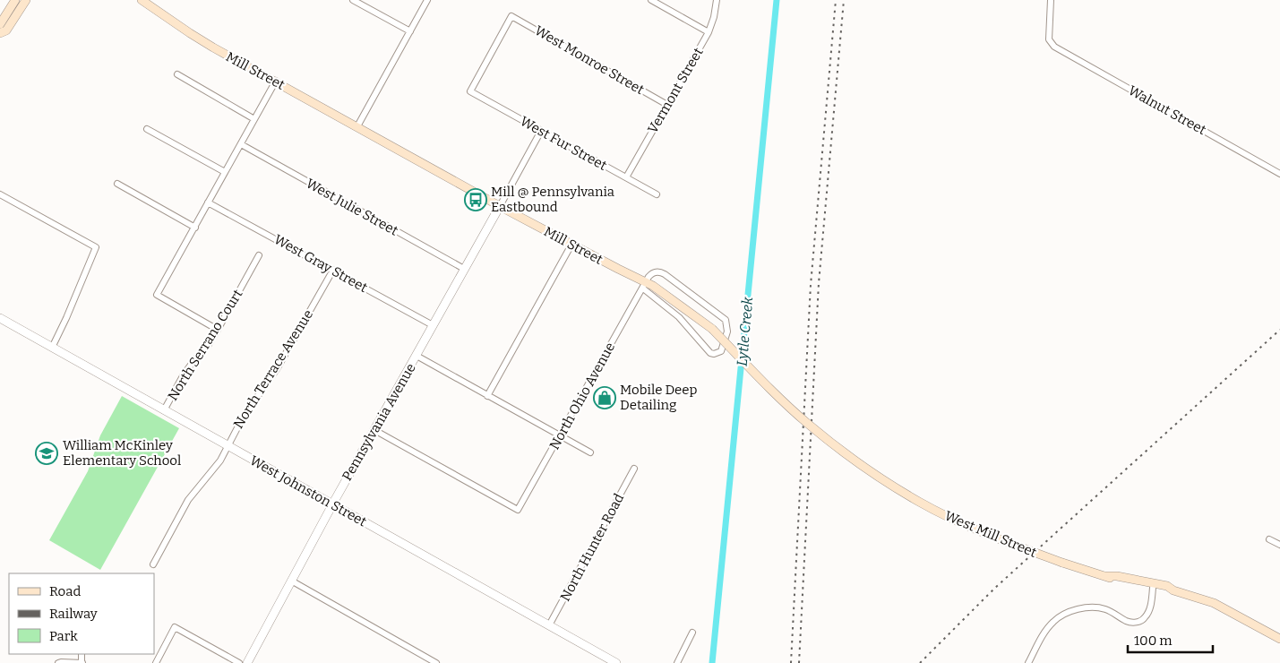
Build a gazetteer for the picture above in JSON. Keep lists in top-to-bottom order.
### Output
{
  "streets": {
    "main road": ["Mill Street", "West Mill Street"],
    "street": [
      "West Monroe Street",
      "Vermont Street",
      "Walnut Street",
      "West Fur Street",
      "West Julie Street",
      "West Gray Street",
      "North Serrano Court",
      "North Terrace Avenue",
      "North Ohio Avenue",
      "Pennsylvania Avenue",
      "West Johnston Street",
      "North Hunter Road"
    ]
  },
  "crossings": [
    ["West Monroe Street", "Vermont Street"],
    ["West Monroe Street", "West Fur Street"],
    ["Mill Street", "North Ohio Avenue"],
    ["Mill Street", "Pennsylvania Avenue"],
    ["Mill Street", "West Mill Street"],
    ["Vermont Street", "West Fur Street"],
    ["West Julie Street", "Pennsylvania Avenue"],
    ["West Gray Street", "North Terrace Avenue"],
    ["West Gray Street", "Pennsylvania Avenue"],
    ["North Serrano Court", "West Johnston Street"],
    ["North Terrace Avenue", "West Johnston Street"],
    ["North Ohio Avenue", "Pennsylvania Avenue"],
    ["Pennsylvania Avenue", "West Johnston Street"],
    ["West Johnston Street", "North Hunter Road"]
  ],
  "water": ["Lytle Creek"],
  "places": {
    "bus stop": ["Mill @ Pennsylvania Eastbound"],
    "shop": ["Mobile Deep Detailing"],
    "school or university": ["William McKinley Elementary School"]
  },
  "legend": ["Road", "Railway", "Park"],
  "scale_bar": "100 m"
}
